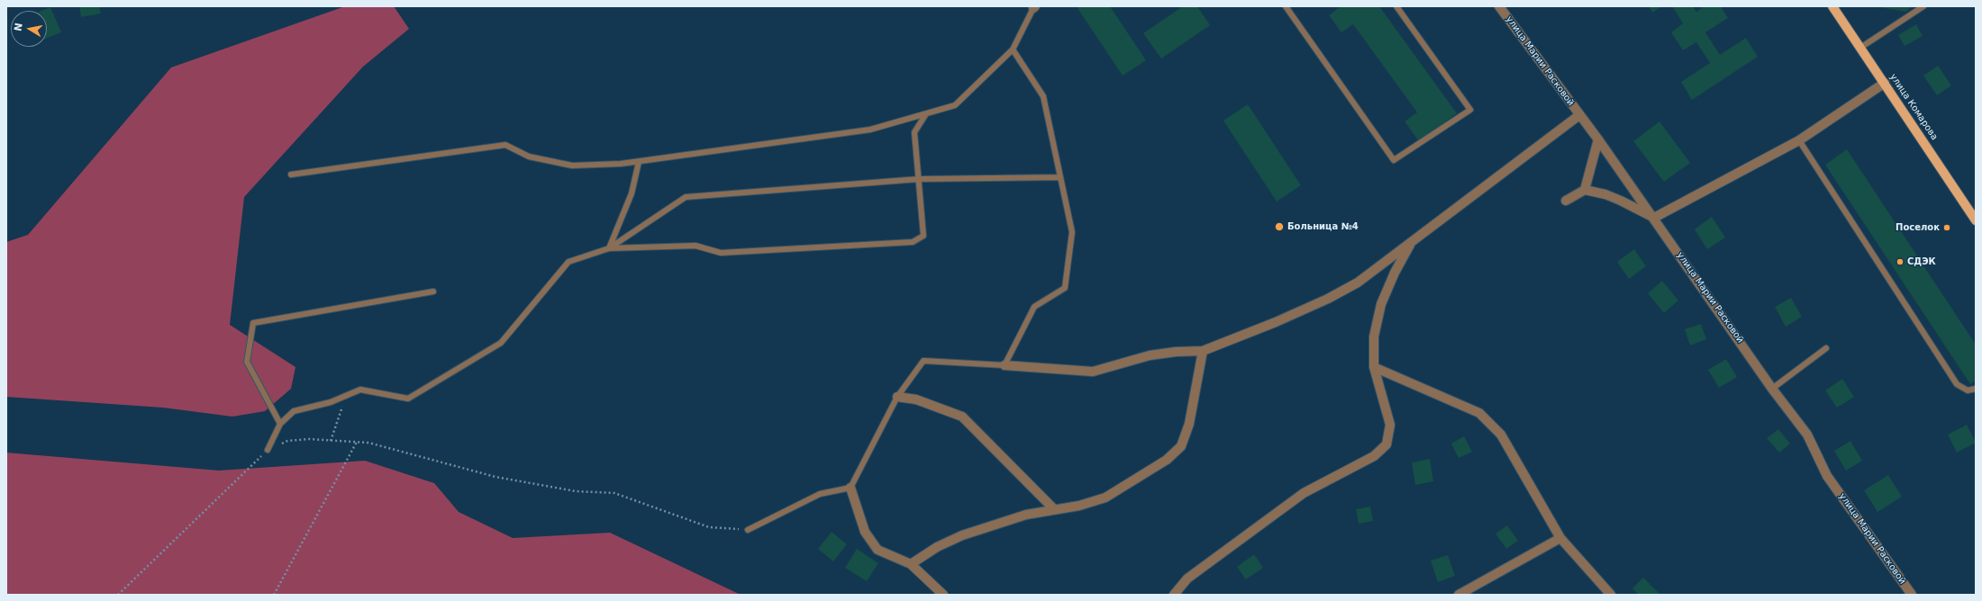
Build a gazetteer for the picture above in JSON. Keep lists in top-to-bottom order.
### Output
{
  "streets": {
    "main road": ["улица Комарова"],
    "street": ["улица Марии Расковой"]
  },
  "places": ["Больница №4", "Поселок", "СДЭК"],
  "north": "left"
}
